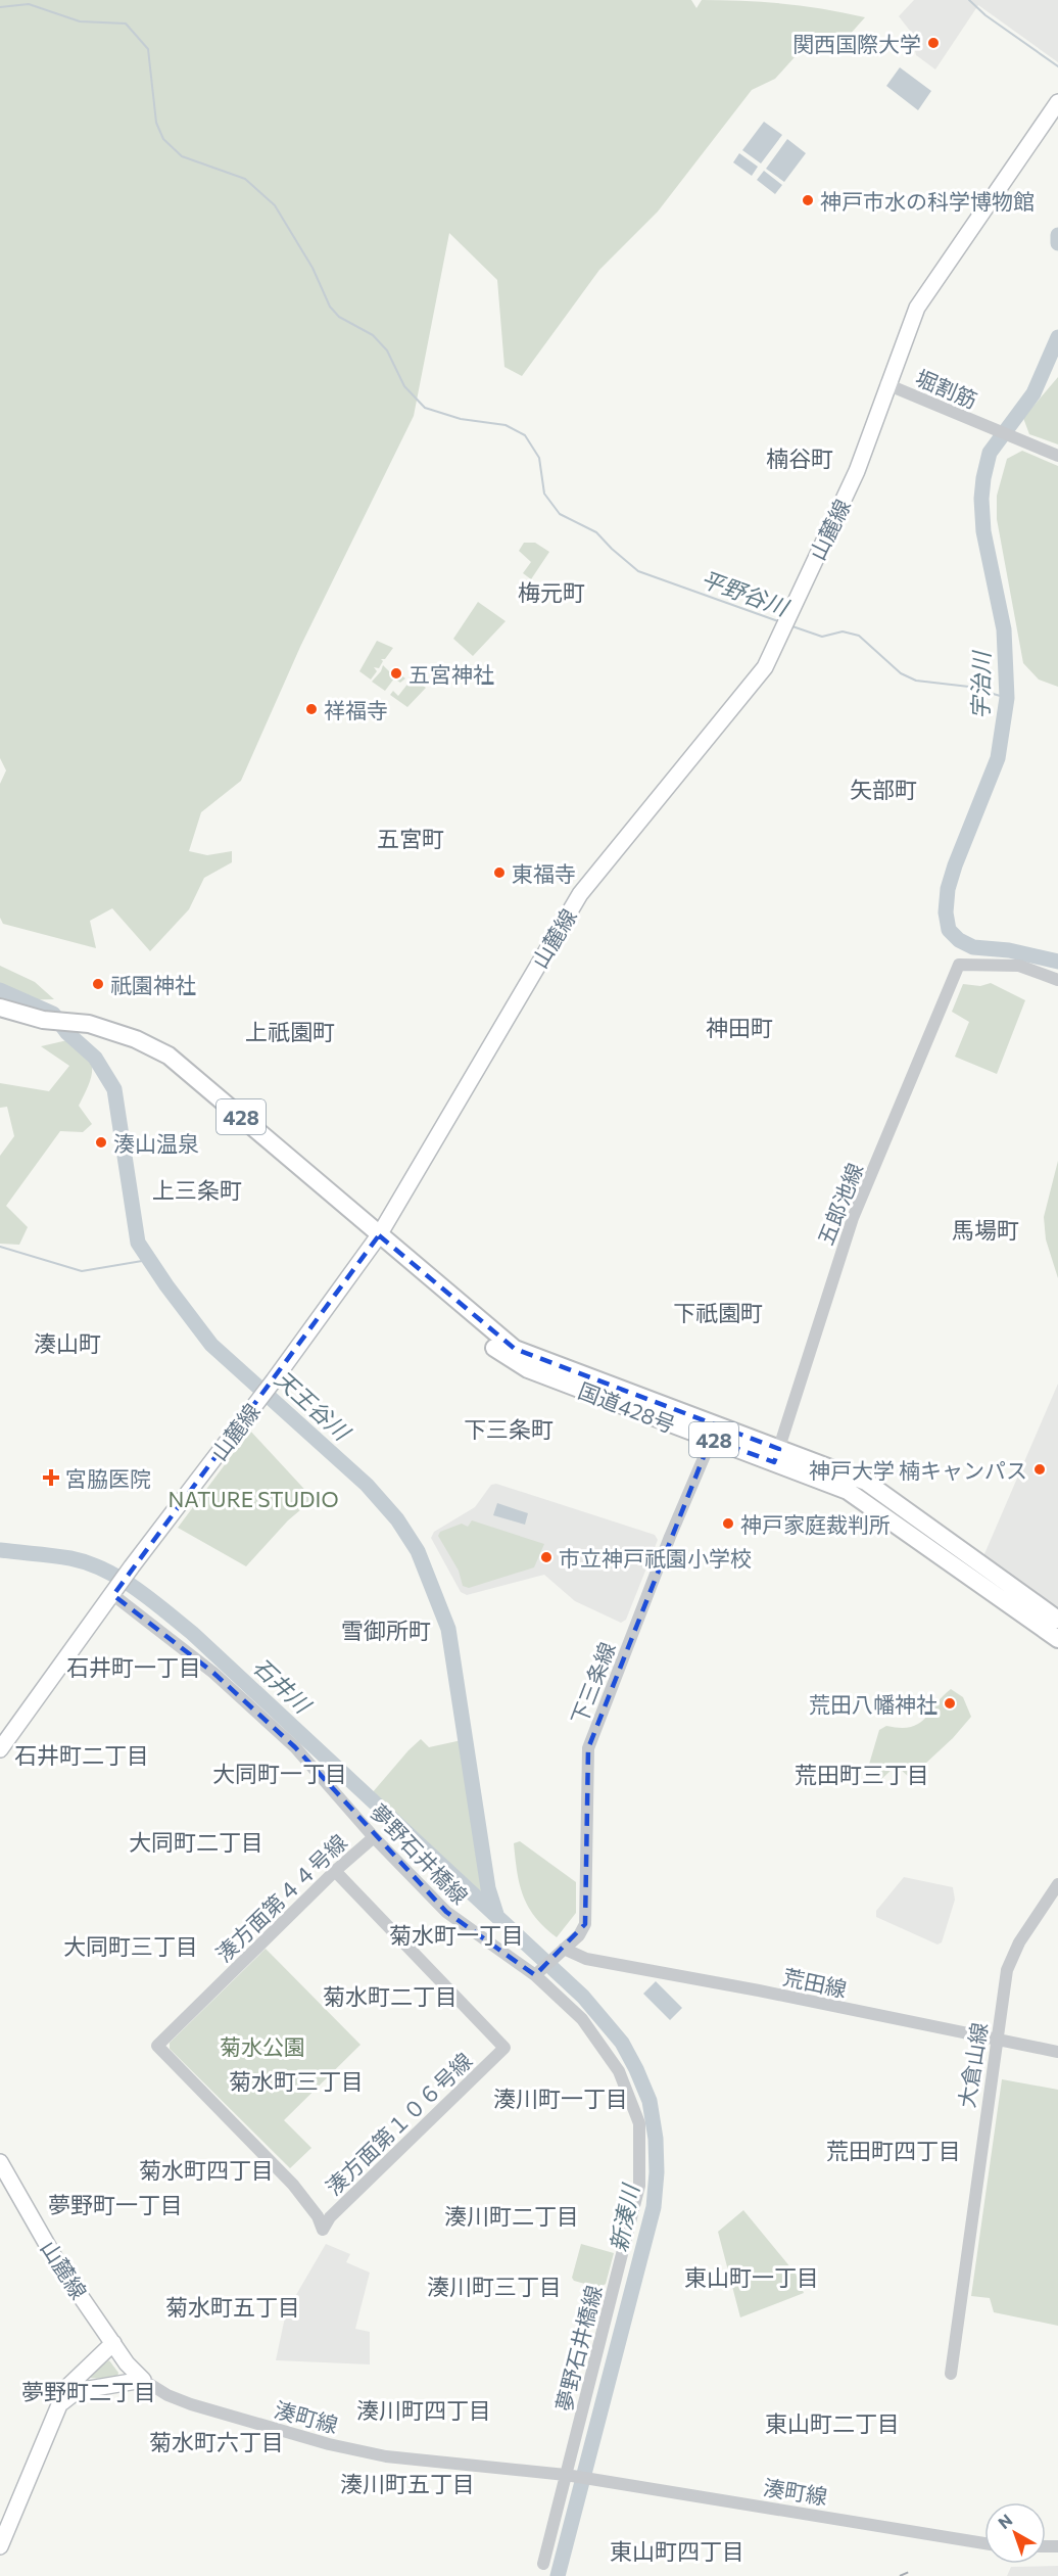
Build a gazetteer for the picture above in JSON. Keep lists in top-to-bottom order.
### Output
{
  "streets": {
    "highway": ["428", "国道428号"],
    "main road": ["山麓線"],
    "street": [
      "堀割筋",
      "五郎池線",
      "下三条線",
      "夢野石井橋線",
      "湊方面第４４号線",
      "荒田線",
      "大倉山線",
      "湊方面第１０６号線",
      "湊町線"
    ]
  },
  "crossings": [
    ["堀割筋", "山麓線"],
    ["山麓線", "国道428号"],
    ["山麓線", "夢野石井橋線"],
    ["山麓線", "湊町線"],
    ["五郎池線", "国道428号"],
    ["国道428号", "下三条線"],
    ["下三条線", "夢野石井橋線"],
    ["下三条線", "荒田線"],
    ["夢野石井橋線", "湊方面第４４号線"],
    ["夢野石井橋線", "湊町線"],
    ["湊方面第４４号線", "湊方面第１０６号線"],
    ["荒田線", "大倉山線"]
  ],
  "districts": [
    "楠谷町",
    "梅元町",
    "矢部町",
    "五宮町",
    "神田町",
    "上祇園町",
    "上三条町",
    "馬場町",
    "下祇園町",
    "湊山町",
    "下三条町",
    "雪御所町",
    "石井町一丁目",
    "石井町二丁目",
    "大同町一丁目",
    "荒田町三丁目",
    "大同町二丁目",
    "菊水町一丁目",
    "大同町三丁目",
    "菊水町二丁目",
    "菊水町三丁目",
    "湊川町一丁目",
    "荒田町四丁目",
    "菊水町四丁目",
    "夢野町一丁目",
    "湊川町二丁目",
    "東山町一丁目",
    "湊川町三丁目",
    "菊水町五丁目",
    "夢野町二丁目",
    "湊川町四丁目",
    "東山町二丁目",
    "菊水町六丁目",
    "湊川町五丁目",
    "東山町四丁目"
  ],
  "water": [
    "平野谷川",
    "宇治川",
    "天王谷川",
    "石井川",
    "新湊川"
  ],
  "parks": ["NATURE STUDIO", "菊水公園"],
  "places": {
    "other": [
      "関西国際大学",
      "神戸市水の科学博物館",
      "五宮神社",
      "祥福寺",
      "東福寺",
      "祇園神社",
      "湊山温泉",
      "神戸大学 楠キャンパス",
      "神戸家庭裁判所",
      "市立神戸祇園小学校",
      "荒田八幡神社"
    ],
    "health": ["宮脇医院"]
  },
  "north": "top left"
}
